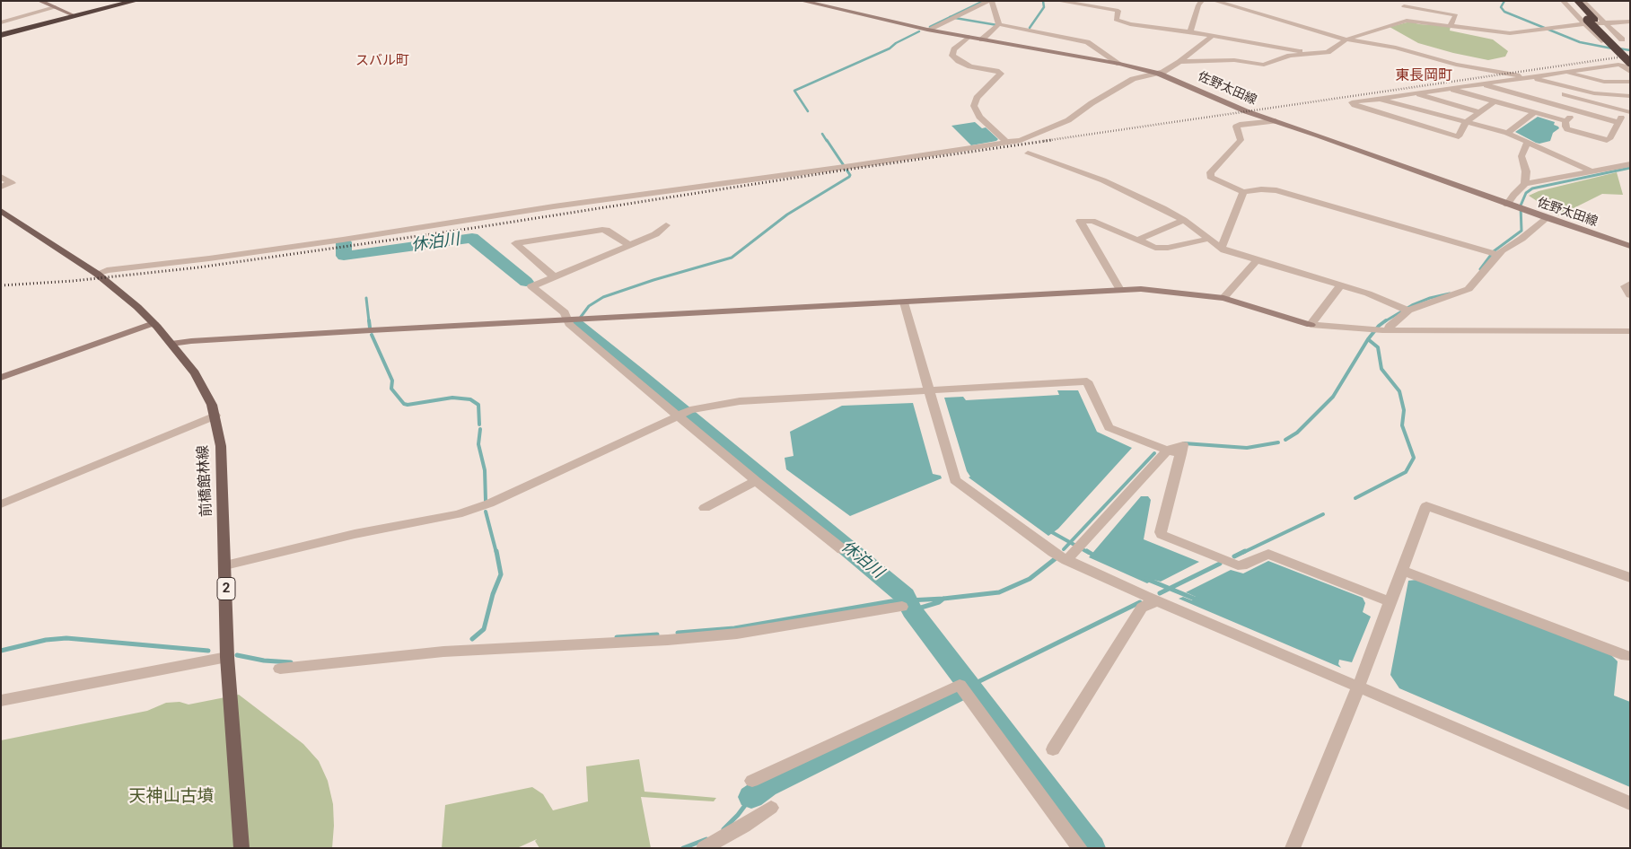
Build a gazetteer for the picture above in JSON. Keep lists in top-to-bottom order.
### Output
{
  "streets": {
    "main road": ["前橋館林線", "2"],
    "street": ["佐野太田線"]
  },
  "districts": ["スバル町", "東長岡町"],
  "water": ["休泊川"],
  "parks": ["天神山古墳"]
}
